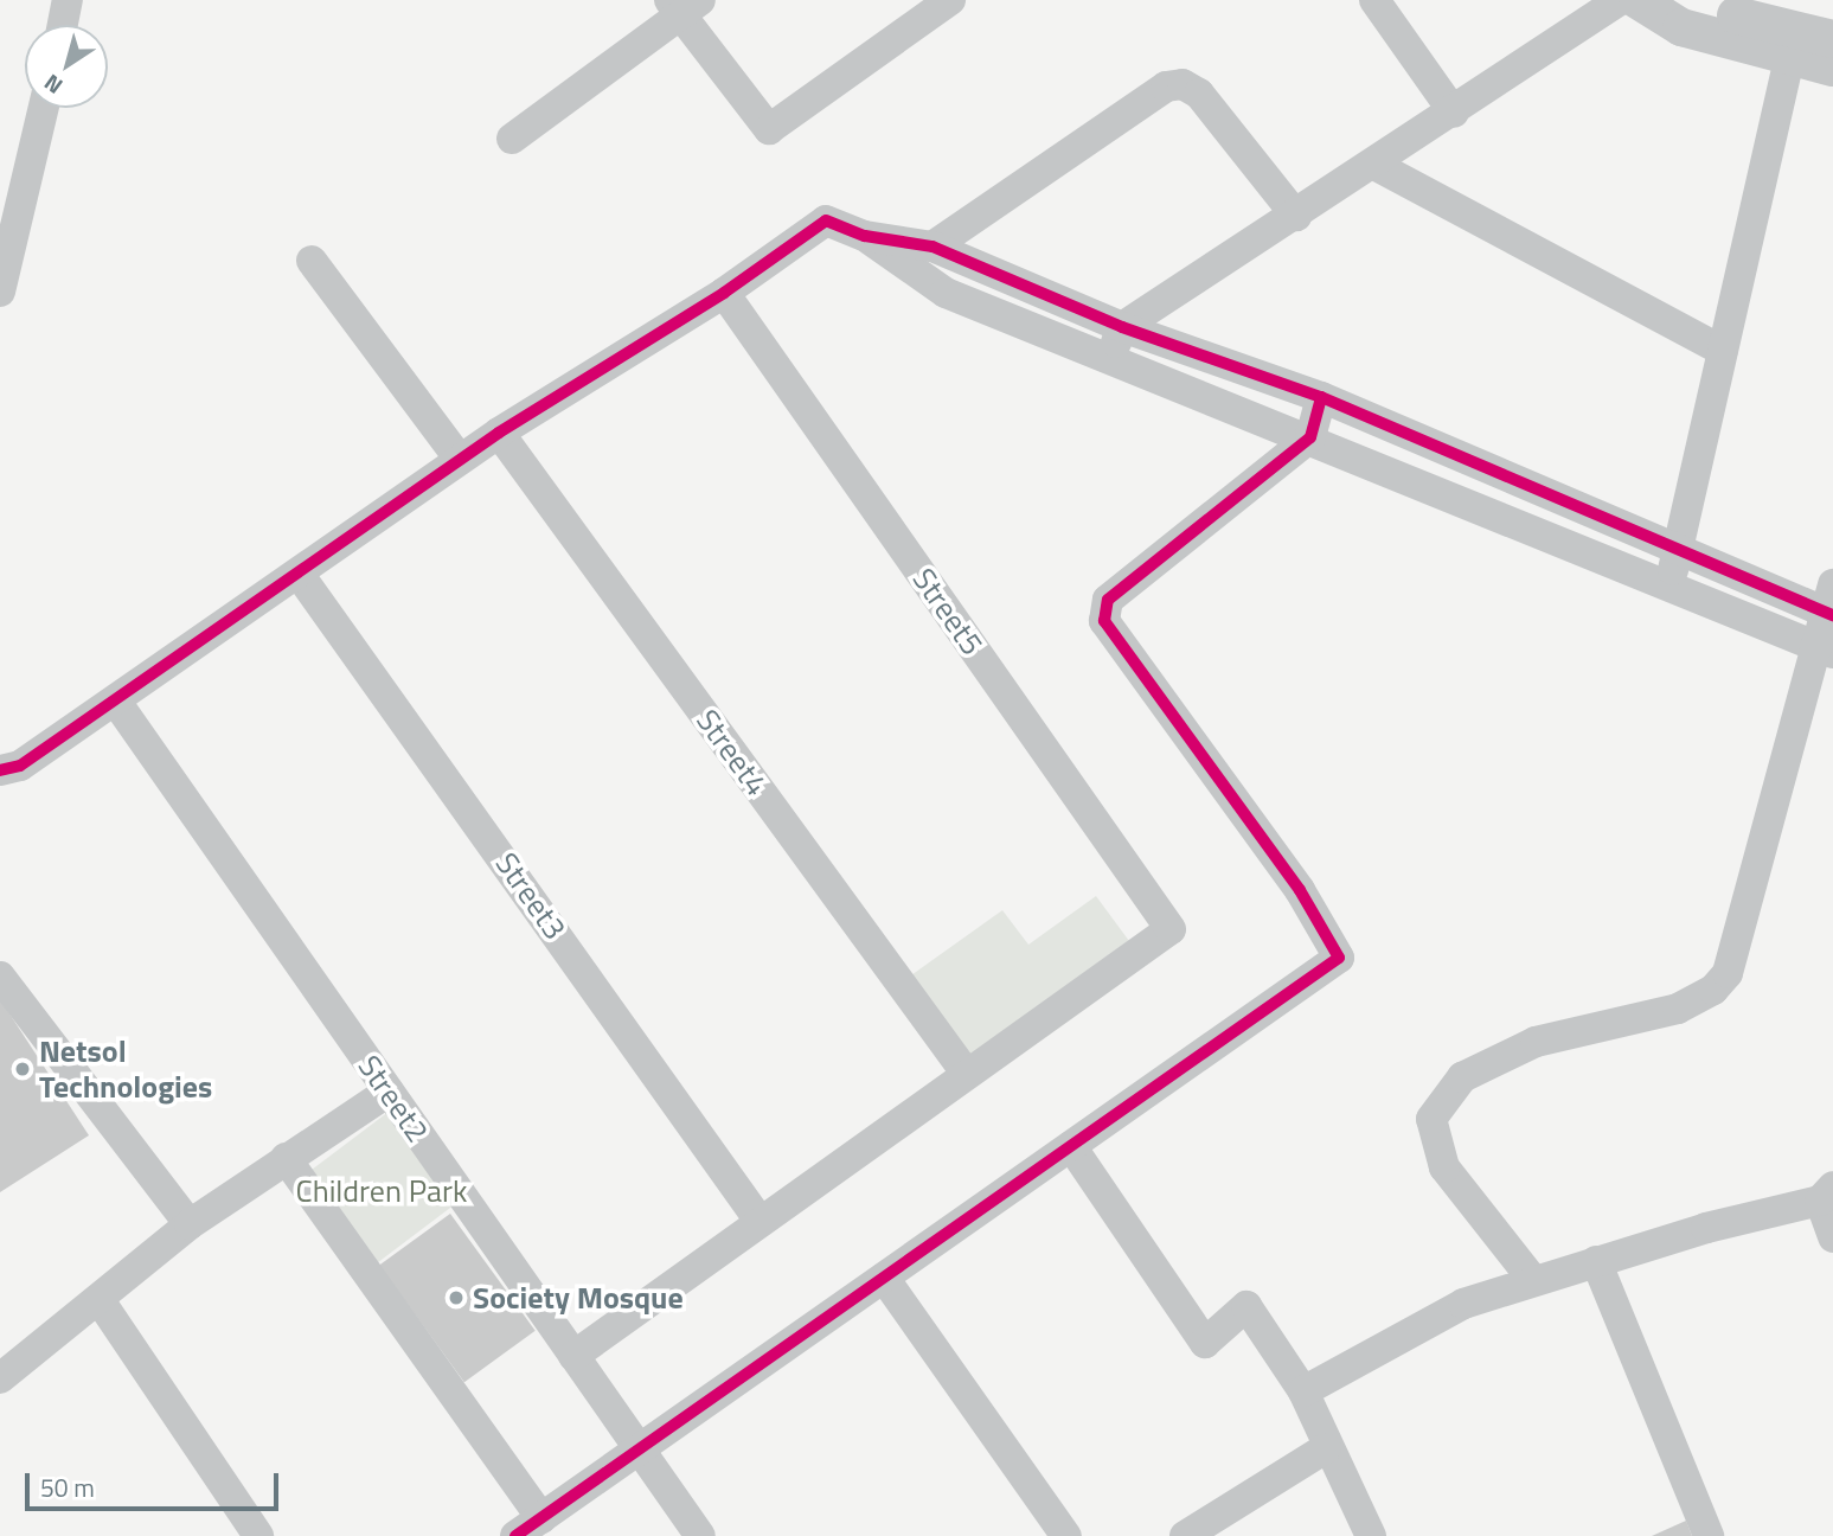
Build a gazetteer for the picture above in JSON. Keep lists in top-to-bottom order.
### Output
{
  "streets": {
    "street": [
      "Street5",
      "Street4",
      "Street3",
      "Street2"
    ]
  },
  "crossings": [
    ["Street5", "Street4"]
  ],
  "parks": ["Children Park"],
  "places": ["Netsol Technologies", "Society Mosque"],
  "scale_bar": "50 m",
  "north": "bottom left"
}
